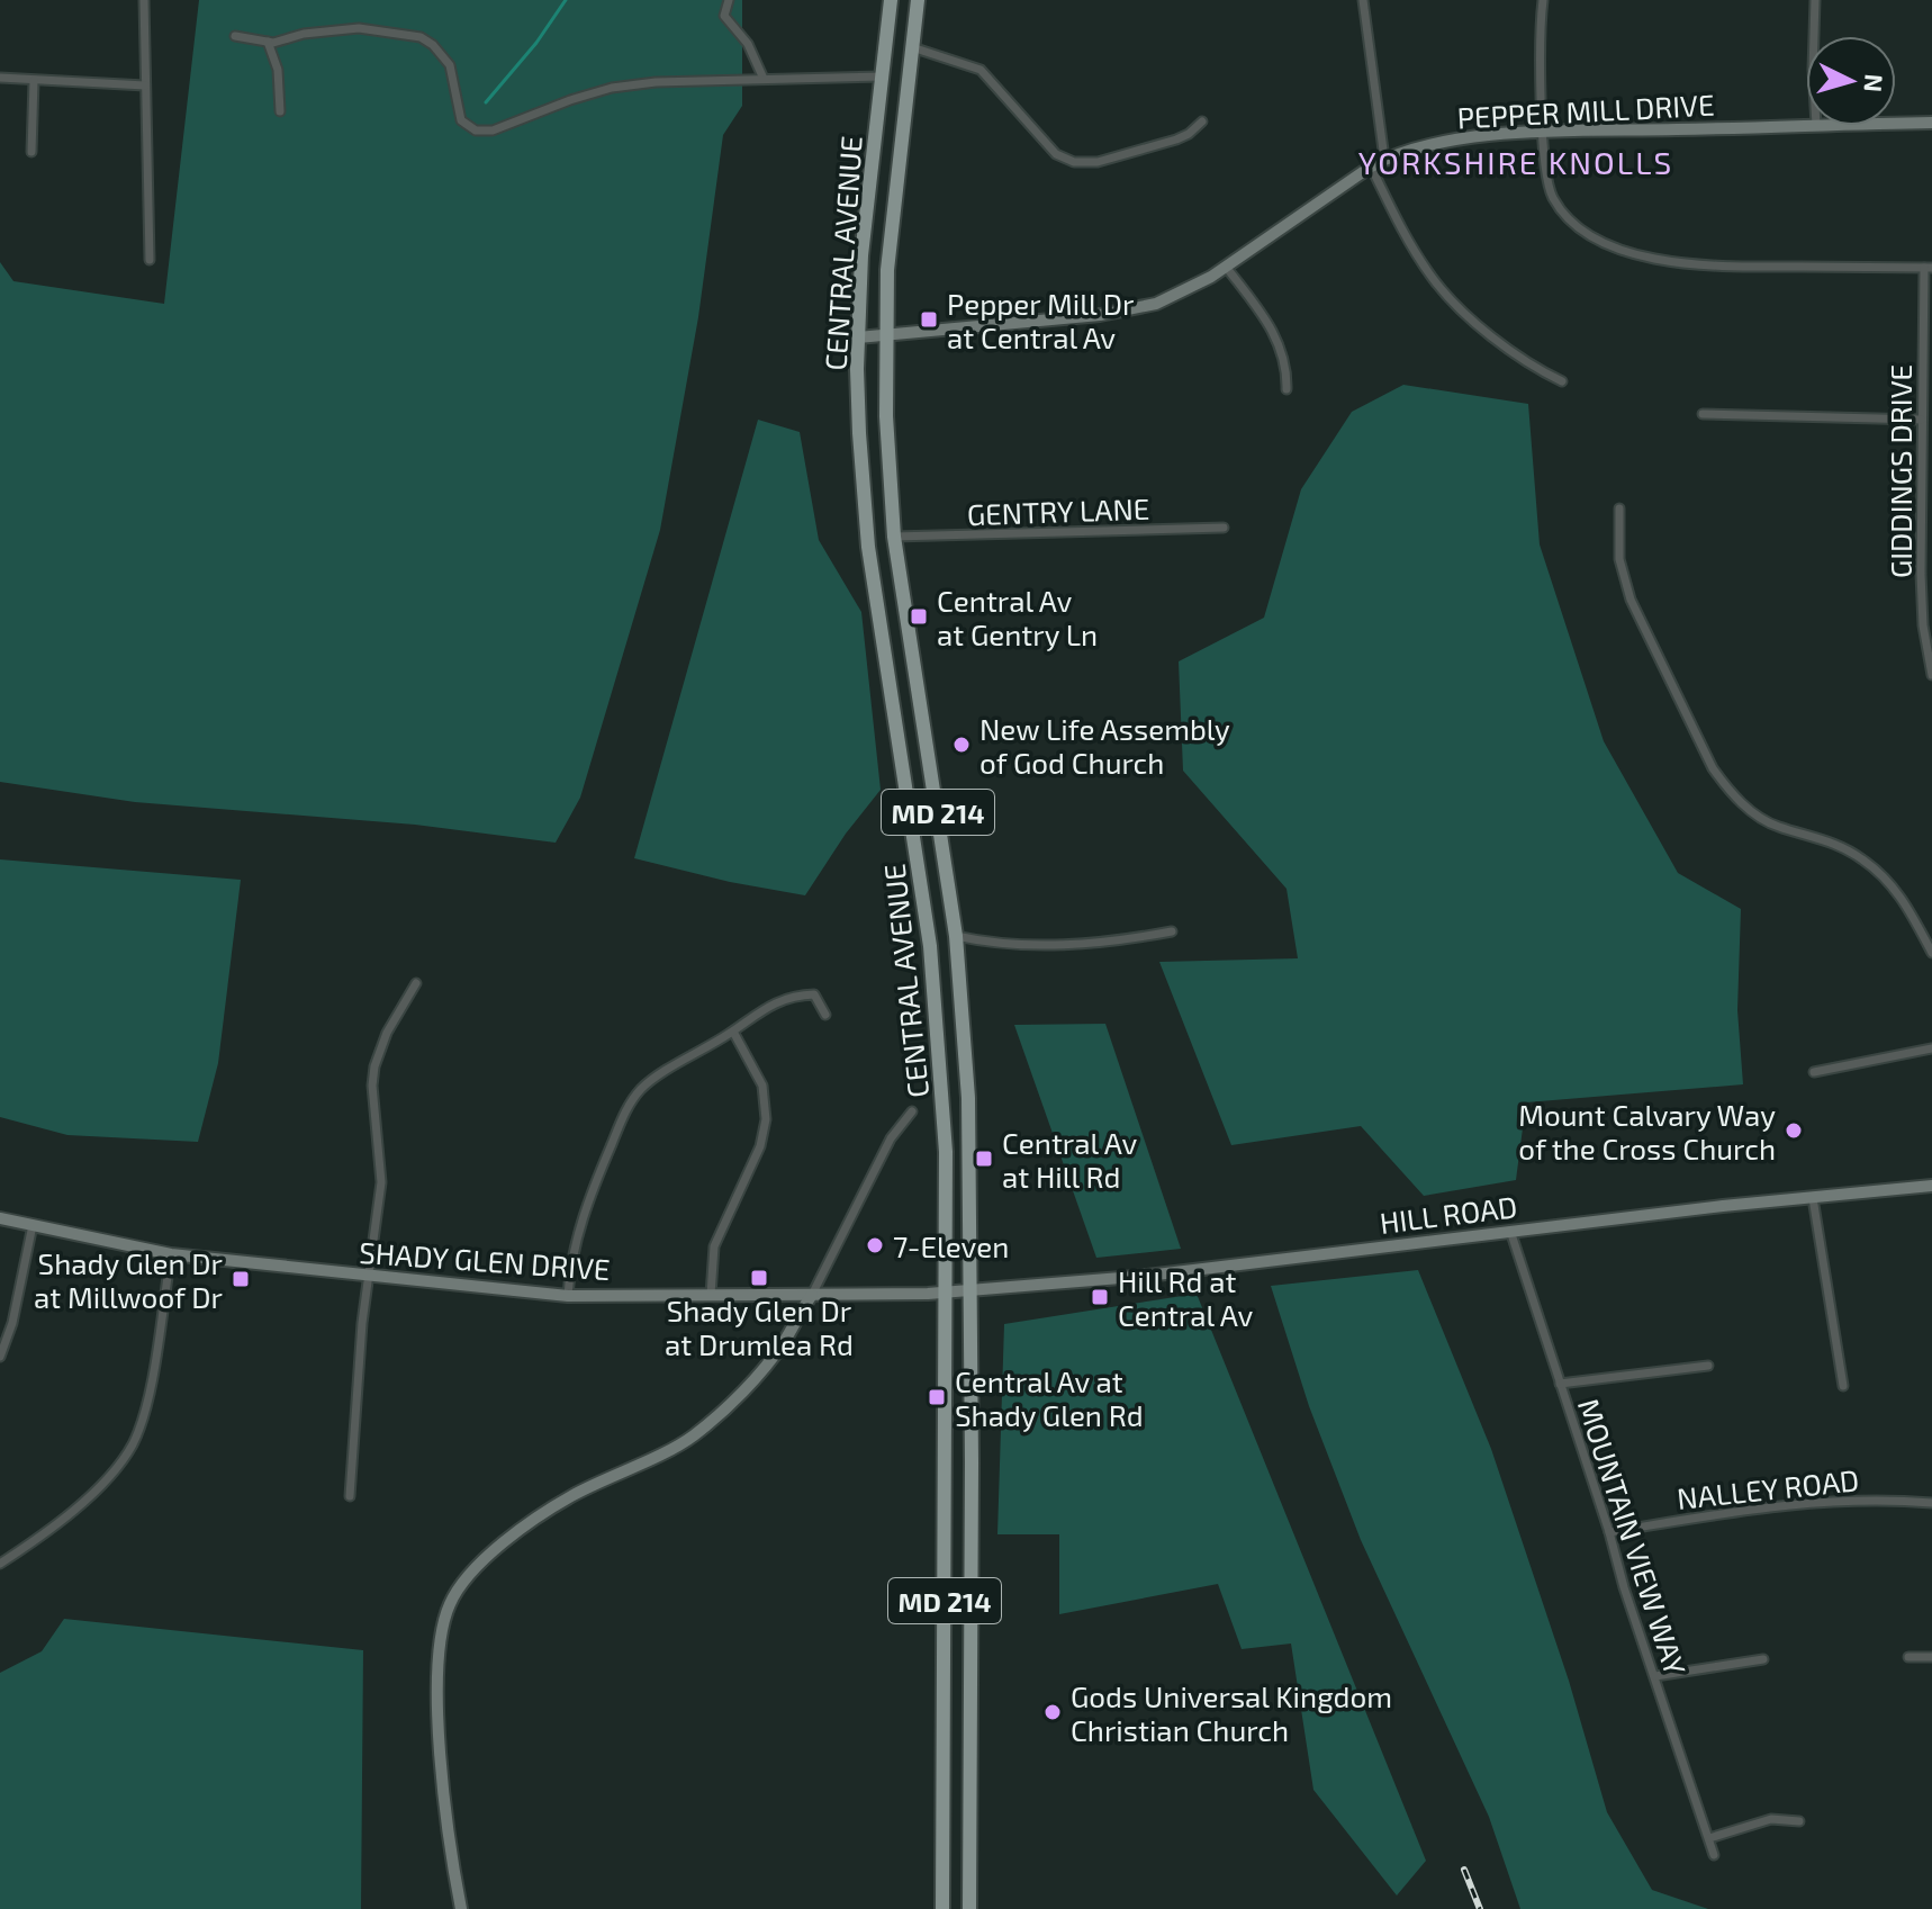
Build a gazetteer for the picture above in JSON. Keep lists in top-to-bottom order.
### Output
{
  "streets": {
    "main road": ["CENTRAL AVENUE", "MD 214"],
    "street": [
      "PEPPER MILL DRIVE",
      "GIDDINGS DRIVE",
      "GENTRY LANE",
      "HILL ROAD",
      "SHADY GLEN DRIVE",
      "NALLEY ROAD",
      "MOUNTAIN VIEW WAY"
    ]
  },
  "crossings": [
    ["PEPPER MILL DRIVE", "CENTRAL AVENUE"],
    ["CENTRAL AVENUE", "GENTRY LANE"],
    ["CENTRAL AVENUE", "HILL ROAD"],
    ["CENTRAL AVENUE", "SHADY GLEN DRIVE"],
    ["HILL ROAD", "SHADY GLEN DRIVE"],
    ["HILL ROAD", "MOUNTAIN VIEW WAY"],
    ["NALLEY ROAD", "MOUNTAIN VIEW WAY"]
  ],
  "districts": ["YORKSHIRE KNOLLS"],
  "places": {
    "transit": [
      "Pepper Mill Dr at Central Av",
      "Central Av at Gentry Ln",
      "Central Av at Hill Rd",
      "Shady Glen Dr at Drumlea Rd",
      "Shady Glen Dr at Millwoof Dr",
      "Hill Rd at Central Av",
      "Central Av at Shady Glen Rd"
    ],
    "other": [
      "New Life Assembly of God Church",
      "Mount Calvary Way of the Cross Church",
      "7-Eleven",
      "Gods Universal Kingdom Christian Church"
    ]
  },
  "north": "right"
}
